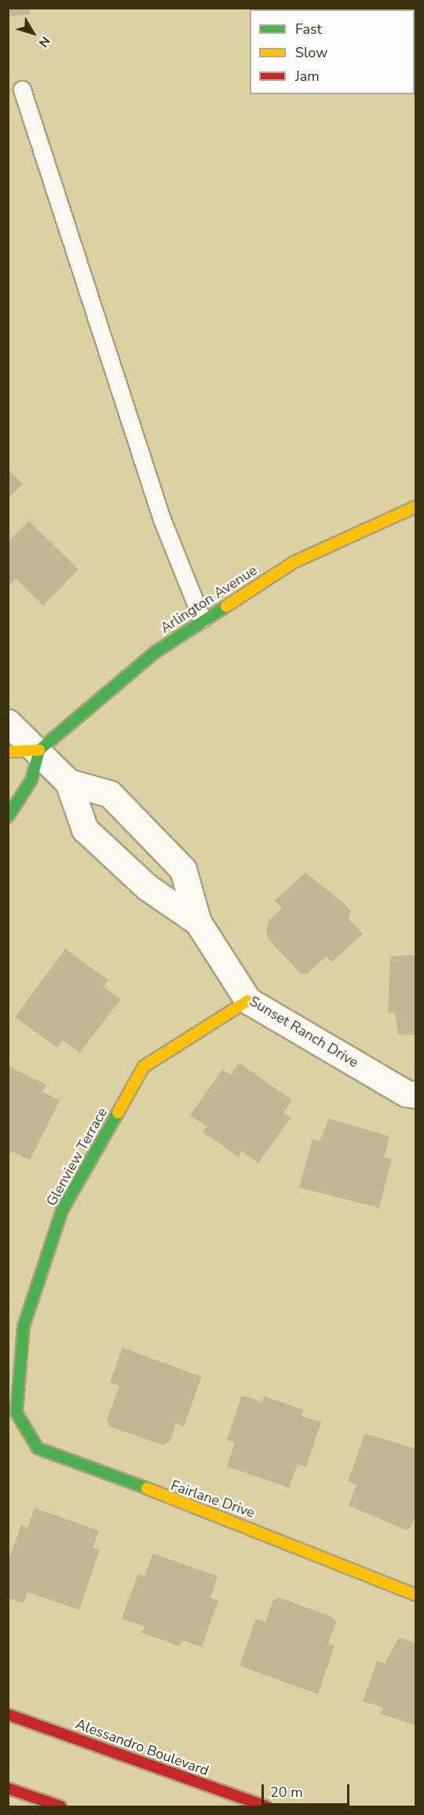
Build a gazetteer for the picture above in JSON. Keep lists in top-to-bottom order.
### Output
{
  "streets": {
    "street": [
      "Arlington Avenue",
      "Sunset Ranch Drive",
      "Glenview Terrace",
      "Fairlane Drive",
      "Alessandro Boulevard"
    ]
  },
  "crossings": [
    ["Arlington Avenue", "Sunset Ranch Drive"],
    ["Sunset Ranch Drive", "Glenview Terrace"],
    ["Glenview Terrace", "Fairlane Drive"]
  ],
  "legend": ["Fast", "Slow", "Jam"],
  "scale_bar": "20 m",
  "north": "bottom right"
}
